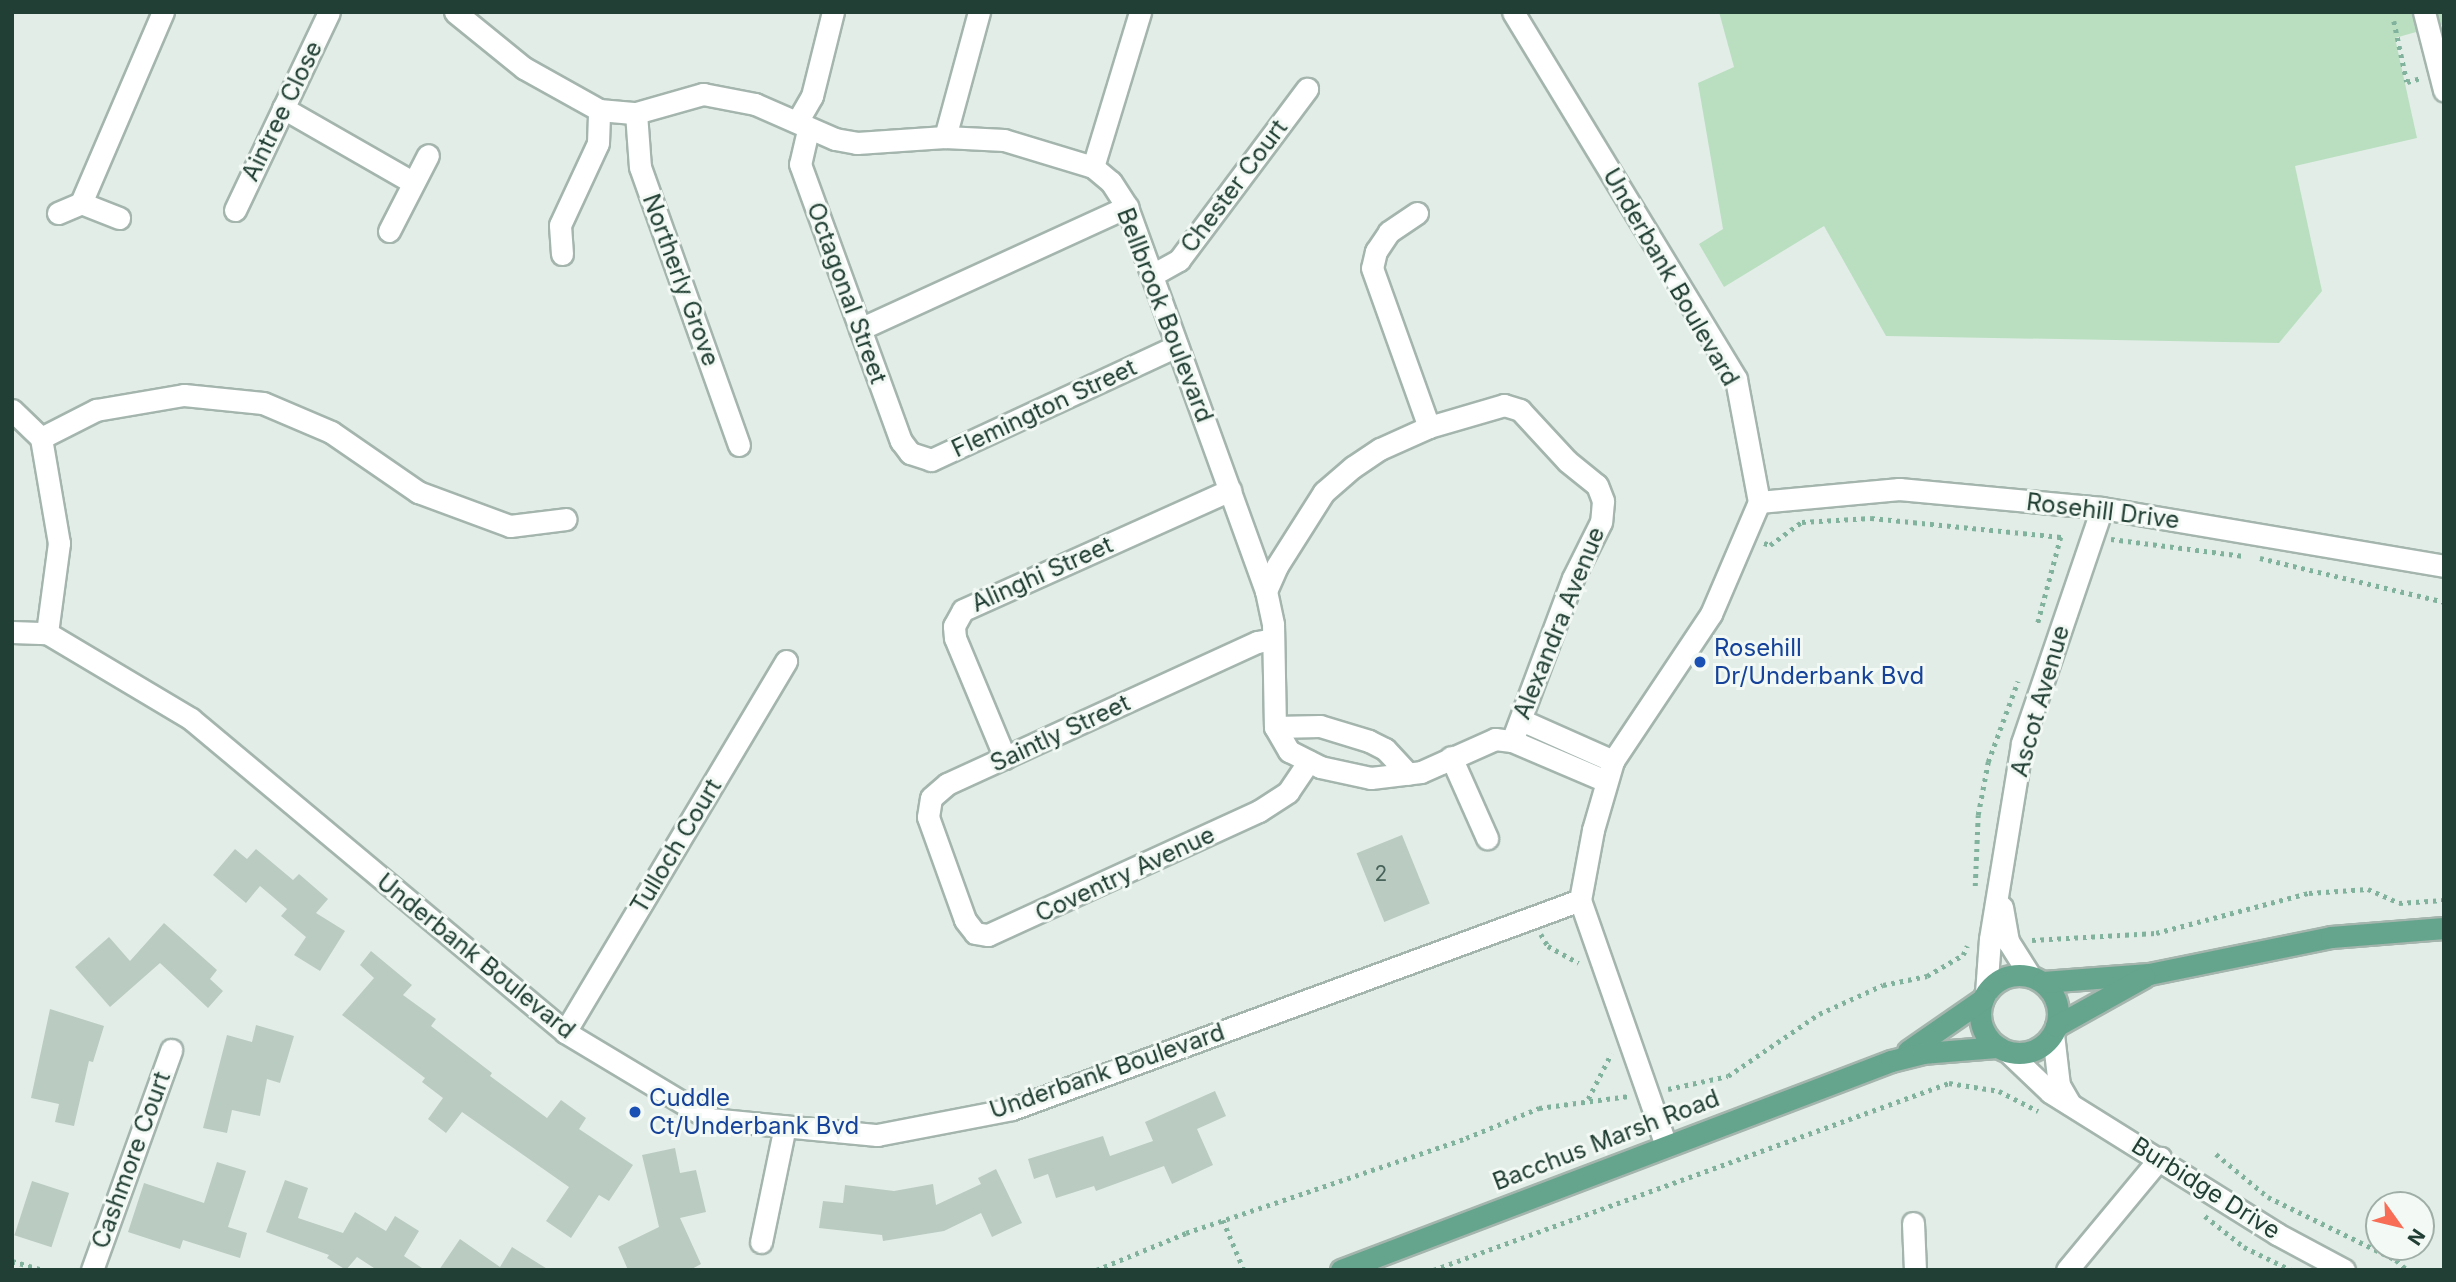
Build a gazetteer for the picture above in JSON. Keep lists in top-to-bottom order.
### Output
{
  "streets": {
    "main road": ["Bacchus Marsh Road"],
    "street": [
      "Aintree Close",
      "Chester Court",
      "Underbank Boulevard",
      "Northerly Grove",
      "Octagonal Street",
      "Bellbrook Boulevard",
      "Flemington Street",
      "Rosehill Drive",
      "Alinghi Street",
      "Alexandra Avenue",
      "Ascot Avenue",
      "Saintly Street",
      "Tulloch Court",
      "Coventry Avenue",
      "Cashmore Court",
      "Burbidge Drive"
    ]
  },
  "crossings": [
    ["Chester Court", "Bellbrook Boulevard"],
    ["Underbank Boulevard", "Rosehill Drive"],
    ["Underbank Boulevard", "Tulloch Court"],
    ["Northerly Grove", "Bellbrook Boulevard"],
    ["Octagonal Street", "Bellbrook Boulevard"],
    ["Octagonal Street", "Flemington Street"],
    ["Bellbrook Boulevard", "Flemington Street"],
    ["Bellbrook Boulevard", "Alinghi Street"],
    ["Bellbrook Boulevard", "Alexandra Avenue"],
    ["Bellbrook Boulevard", "Saintly Street"],
    ["Rosehill Drive", "Ascot Avenue"],
    ["Alinghi Street", "Saintly Street"],
    ["Saintly Street", "Coventry Avenue"],
    ["Bacchus Marsh Road", "Burbidge Drive"]
  ],
  "places": ["Rosehill Dr/Underbank Bvd", "Cuddle Ct/Underbank Bvd"],
  "house_numbers": ["2"],
  "north": "bottom right"
}
